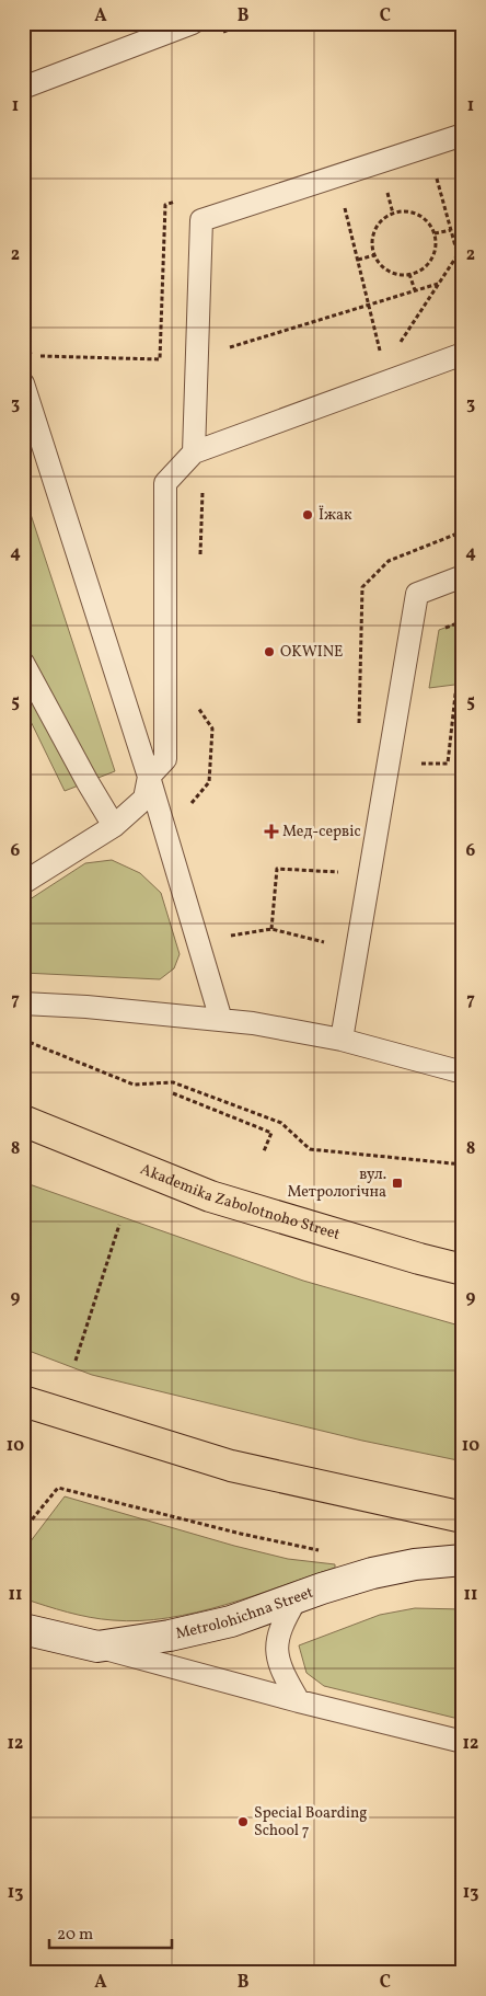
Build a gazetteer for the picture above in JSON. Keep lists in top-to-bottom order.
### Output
{
  "streets": {
    "highway": ["Akademika Zabolotnoho Street"],
    "street": ["Metrolohichna Street"]
  },
  "places": {
    "other": ["Їжак", "OKWINE", "Special Boarding School 7"],
    "health": ["Мед-сервіс"],
    "transit": ["вул. Метрологічна"]
  },
  "scale_bar": "20 m",
  "grid": {
    "columns": ["A", "B", "C"],
    "rows": [
      "1",
      "2",
      "3",
      "4",
      "5",
      "6",
      "7",
      "8",
      "9",
      "10",
      "11",
      "12",
      "13"
    ]
  }
}
